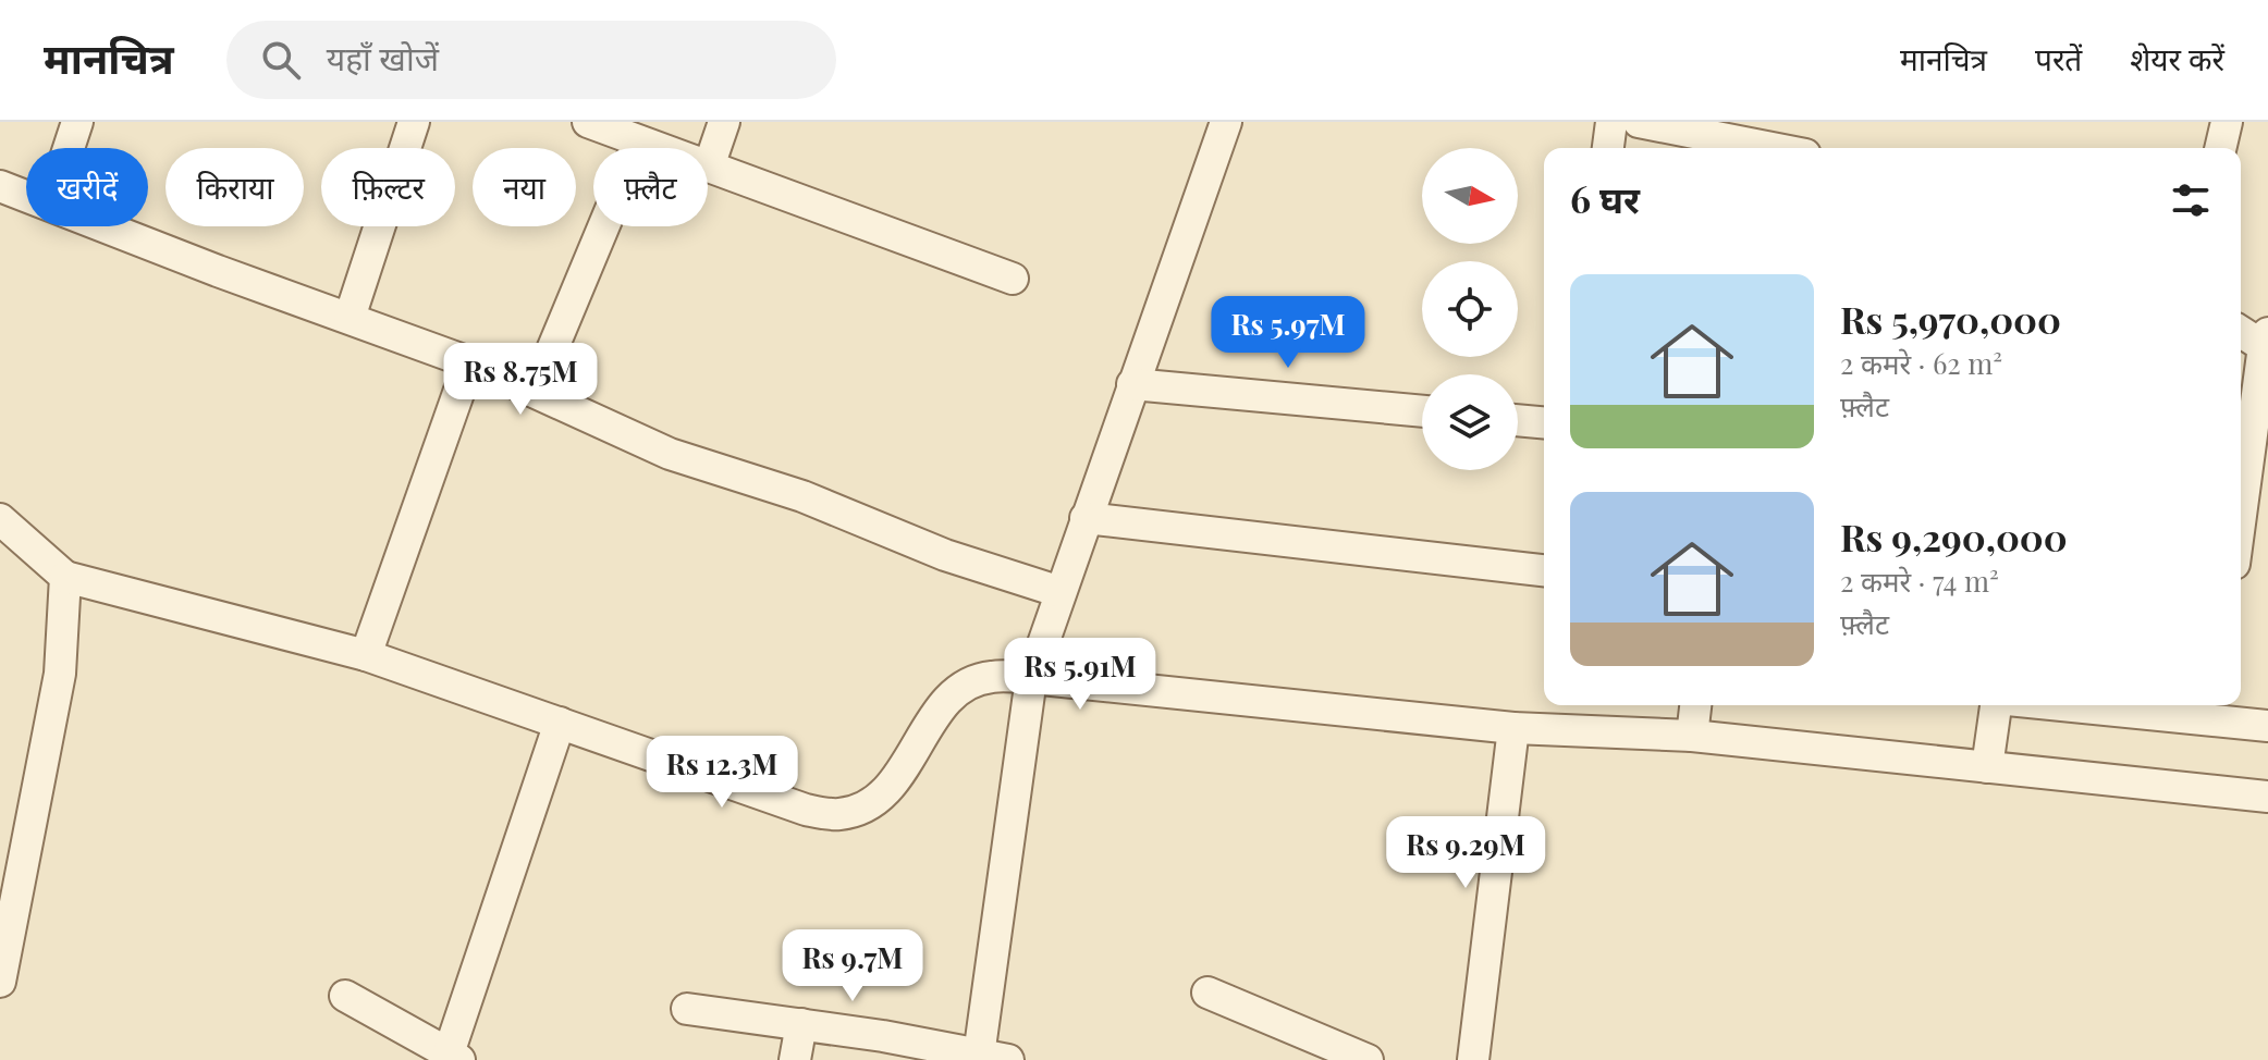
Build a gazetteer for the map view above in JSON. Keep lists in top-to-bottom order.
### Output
{
  "north": "right",
  "page": {
    "header": "मानचित्र",
    "search": "यहाँ खोजें",
    "nav": ["मानचित्र", "परतें", "शेयर करें"],
    "chip": [
      "खरीदें",
      "किराया",
      "फ़िल्टर",
      "नया",
      "फ़्लैट"
    ],
    "heading": "6 घर",
    "list": [
      {
        "name": "Rs 5,970,000",
        "note": "2 कमरे · 62 m² · फ़्लैट"
      },
      {
        "name": "Rs 9,290,000",
        "note": "2 कमरे · 74 m² · फ़्लैट"
      }
    ],
    "price": [
      "Rs 5.97M",
      "Rs 8.75M",
      "Rs 5.91M",
      "Rs 12.3M",
      "Rs 9.29M",
      "Rs 9.7M"
    ]
  }
}
